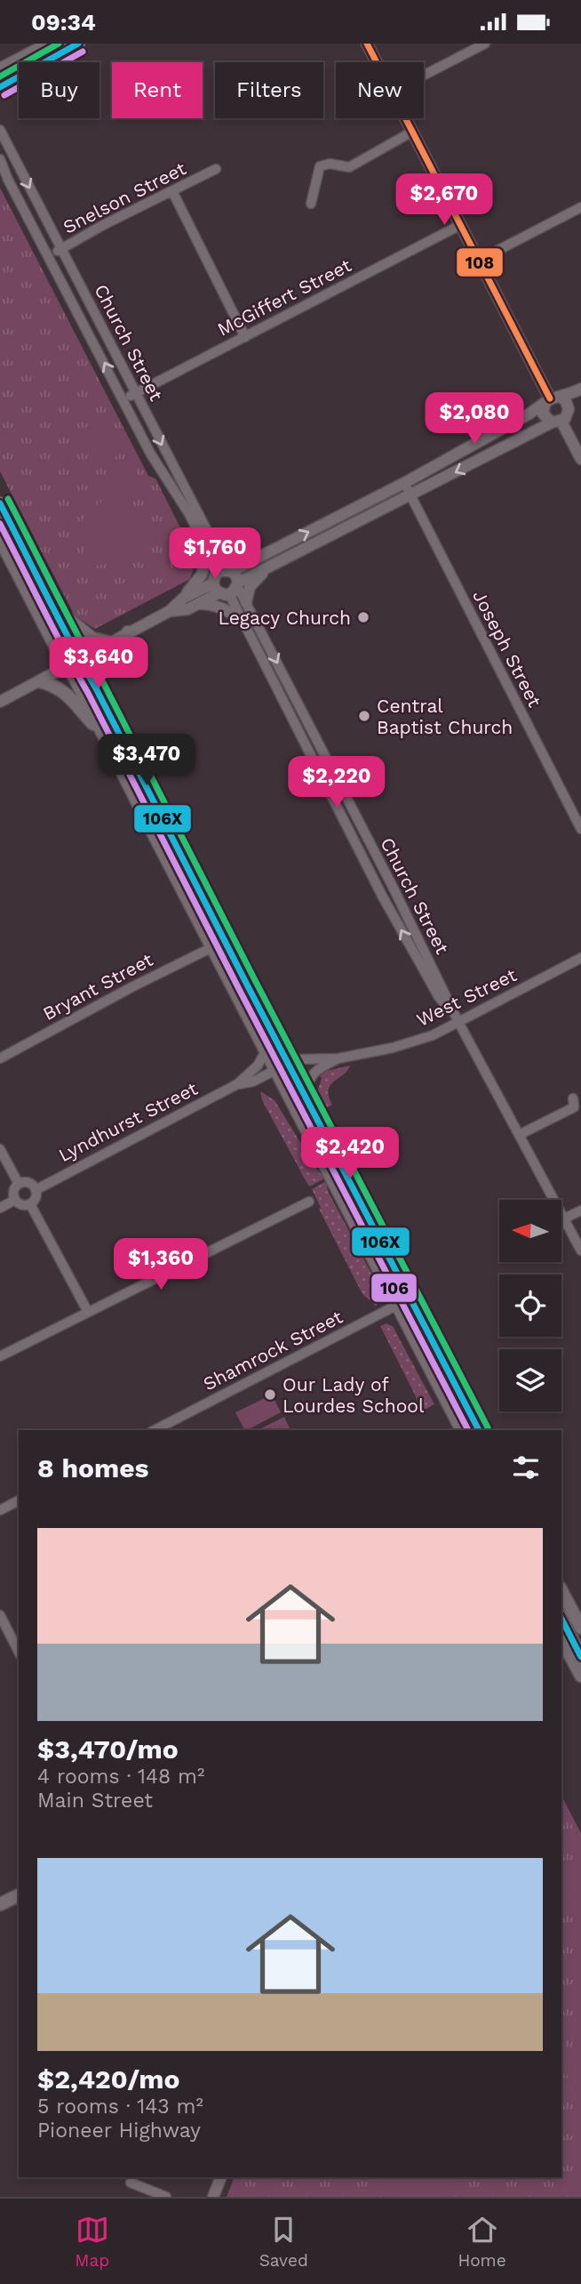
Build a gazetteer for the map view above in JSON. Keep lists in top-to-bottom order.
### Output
{
  "streets": {
    "street": [
      "Snelson Street",
      "McGiffert Street",
      "Church Street",
      "Joseph Street",
      "Bryant Street",
      "West Street",
      "Lyndhurst Street",
      "Shamrock Street"
    ]
  },
  "crossings": [
    ["Snelson Street", "Church Street"],
    ["McGiffert Street", "Church Street"],
    ["Church Street", "West Street"]
  ],
  "places": ["Legacy Church", "Central Baptist Church", "Our Lady of Lourdes School"],
  "lines": ["transit line 106X", "transit line 108", "transit line 106"],
  "north": "left",
  "page": {
    "status": "09:34",
    "chip": [
      "Buy",
      "Rent",
      "Filters",
      "New"
    ],
    "price": [
      "$2,670",
      "$2,080",
      "$1,760",
      "$3,640",
      "$3,470",
      "$2,220",
      "$2,420",
      "$1,360"
    ],
    "heading": "8 homes",
    "list": [
      {
        "name": "$3,470/mo",
        "note": "4 rooms · 148 m² · Main Street"
      },
      {
        "name": "$2,420/mo",
        "note": "5 rooms · 143 m² · Pioneer Highway"
      }
    ],
    "tabs": ["Map", "Saved", "Home"]
  }
}
